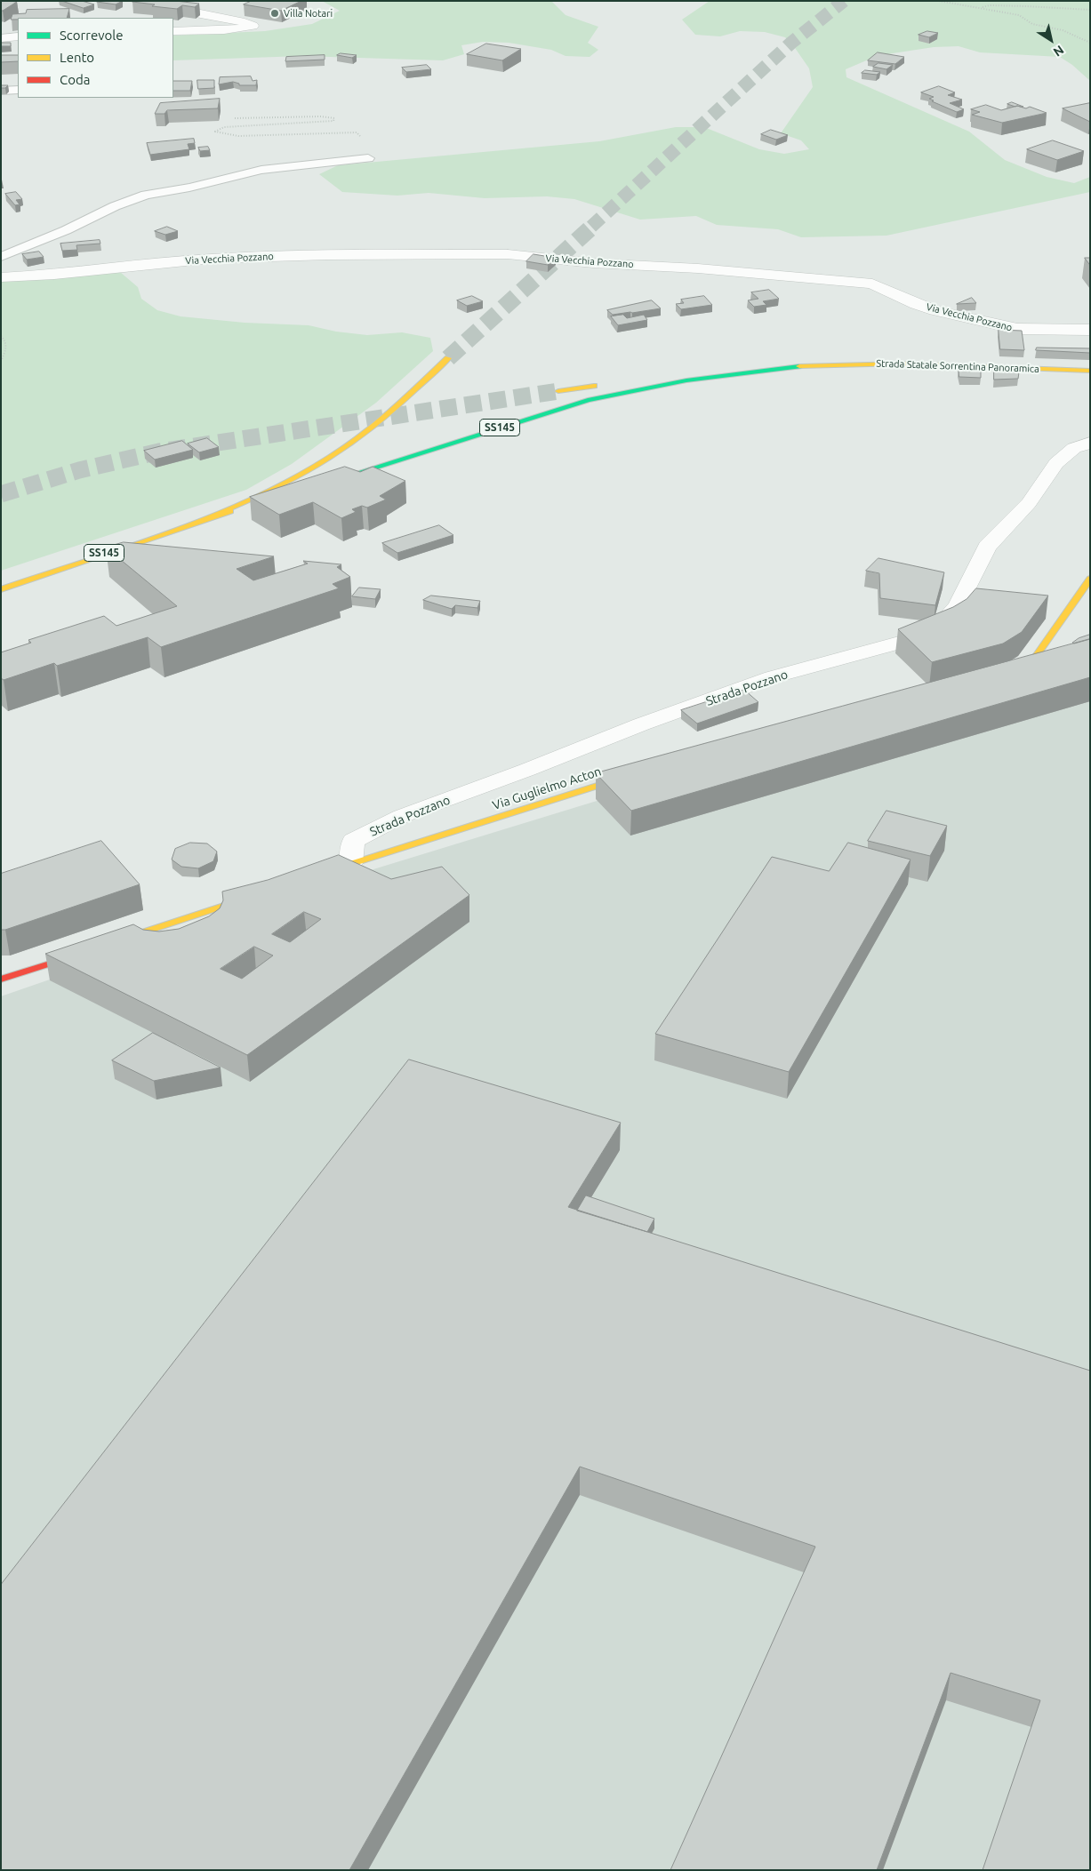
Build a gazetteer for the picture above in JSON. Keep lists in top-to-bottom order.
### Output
{
  "streets": {
    "main road": ["Strada Statale Sorrentina Panoramica", "SS145", "Via Guglielmo Acton"],
    "street": ["Via Vecchia Pozzano", "Strada Pozzano"]
  },
  "crossings": [
    ["Strada Statale Sorrentina Panoramica", "SS145"],
    ["Strada Pozzano", "Via Guglielmo Acton"]
  ],
  "places": ["Villa Notari"],
  "legend": ["Scorrevole", "Lento", "Coda"],
  "north": "bottom right"
}
